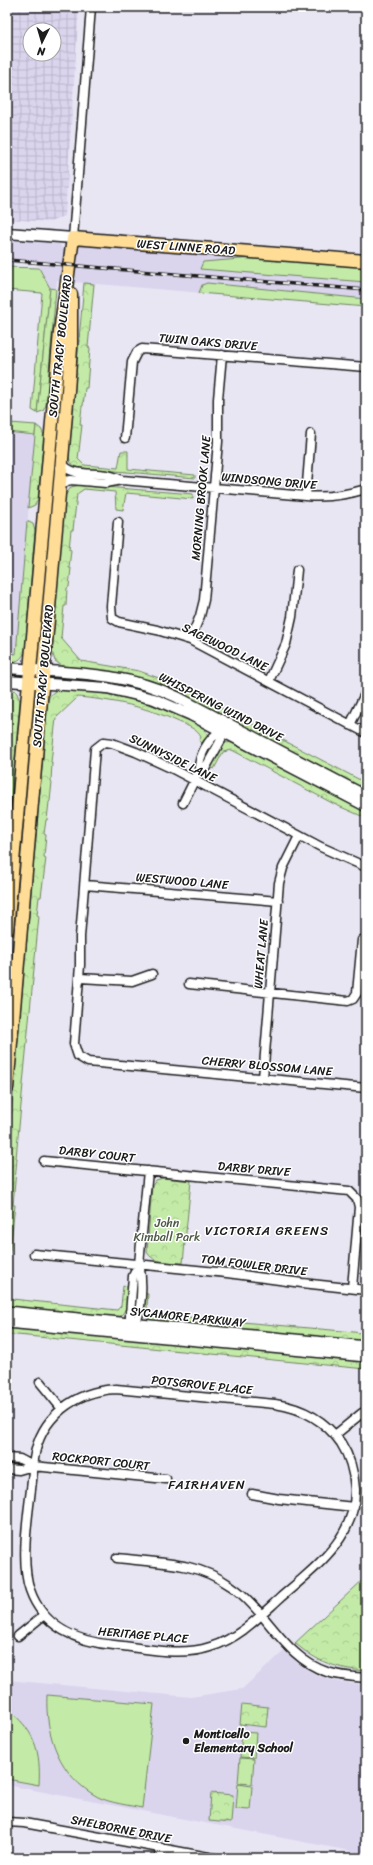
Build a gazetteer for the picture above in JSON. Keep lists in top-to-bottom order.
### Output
{
  "streets": {
    "main road": ["WEST LINNE ROAD", "SOUTH TRACY BOULEVARD", "SYCAMORE PARKWAY"],
    "street": [
      "TWIN OAKS DRIVE",
      "WINDSONG DRIVE",
      "MORNING BROOK LANE",
      "SAGEWOOD LANE",
      "WHISPERING WIND DRIVE",
      "SUNNYSIDE LANE",
      "WESTWOOD LANE",
      "WHEAT LANE",
      "CHERRY BLOSSOM LANE",
      "DARBY COURT",
      "DARBY DRIVE",
      "TOM FOWLER DRIVE",
      "POTSGROVE PLACE",
      "ROCKPORT COURT",
      "HERITAGE PLACE",
      "SHELBORNE DRIVE"
    ]
  },
  "crossings": [
    ["WEST LINNE ROAD", "SOUTH TRACY BOULEVARD"],
    ["TWIN OAKS DRIVE", "MORNING BROOK LANE"],
    ["SOUTH TRACY BOULEVARD", "WINDSONG DRIVE"],
    ["SOUTH TRACY BOULEVARD", "WHISPERING WIND DRIVE"],
    ["WINDSONG DRIVE", "MORNING BROOK LANE"],
    ["MORNING BROOK LANE", "SAGEWOOD LANE"],
    ["SUNNYSIDE LANE", "WESTWOOD LANE"],
    ["SUNNYSIDE LANE", "WHEAT LANE"],
    ["SUNNYSIDE LANE", "CHERRY BLOSSOM LANE"],
    ["WESTWOOD LANE", "WHEAT LANE"],
    ["WHEAT LANE", "CHERRY BLOSSOM LANE"],
    ["DARBY COURT", "DARBY DRIVE"],
    ["DARBY DRIVE", "TOM FOWLER DRIVE"],
    ["POTSGROVE PLACE", "ROCKPORT COURT"],
    ["POTSGROVE PLACE", "HERITAGE PLACE"]
  ],
  "districts": ["VICTORIA GREENS", "FAIRHAVEN"],
  "parks": ["John Kimball Park"],
  "places": ["Monticello Elementary School"],
  "north": "bottom"
}
